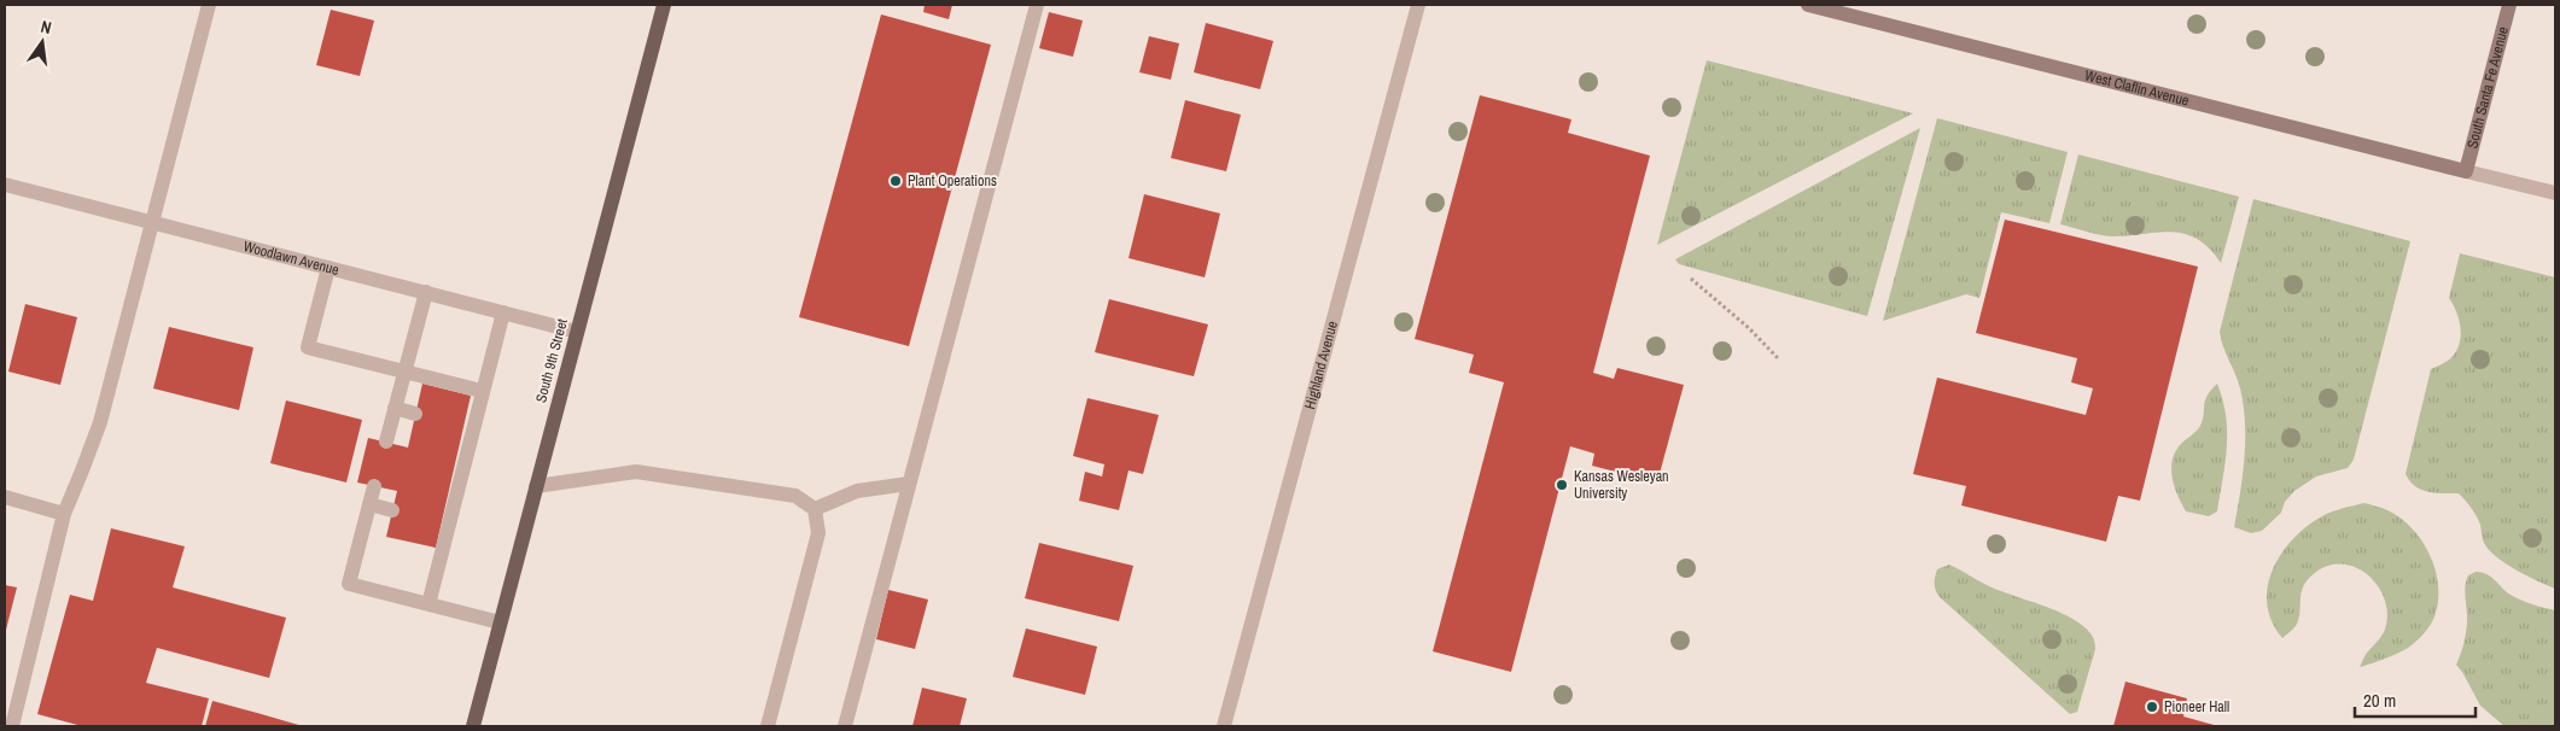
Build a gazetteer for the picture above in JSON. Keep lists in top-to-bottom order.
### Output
{
  "streets": {
    "main road": ["West Claflin Avenue", "South Santa Fe Avenue", "South 9th Street"],
    "street": ["Woodlawn Avenue", "Highland Avenue"]
  },
  "crossings": [
    ["West Claflin Avenue", "South Santa Fe Avenue"],
    ["Woodlawn Avenue", "South 9th Street"]
  ],
  "places": ["Plant Operations", "Kansas Wesleyan University", "Pioneer Hall"],
  "scale_bar": "20 m",
  "north": "top"
}
